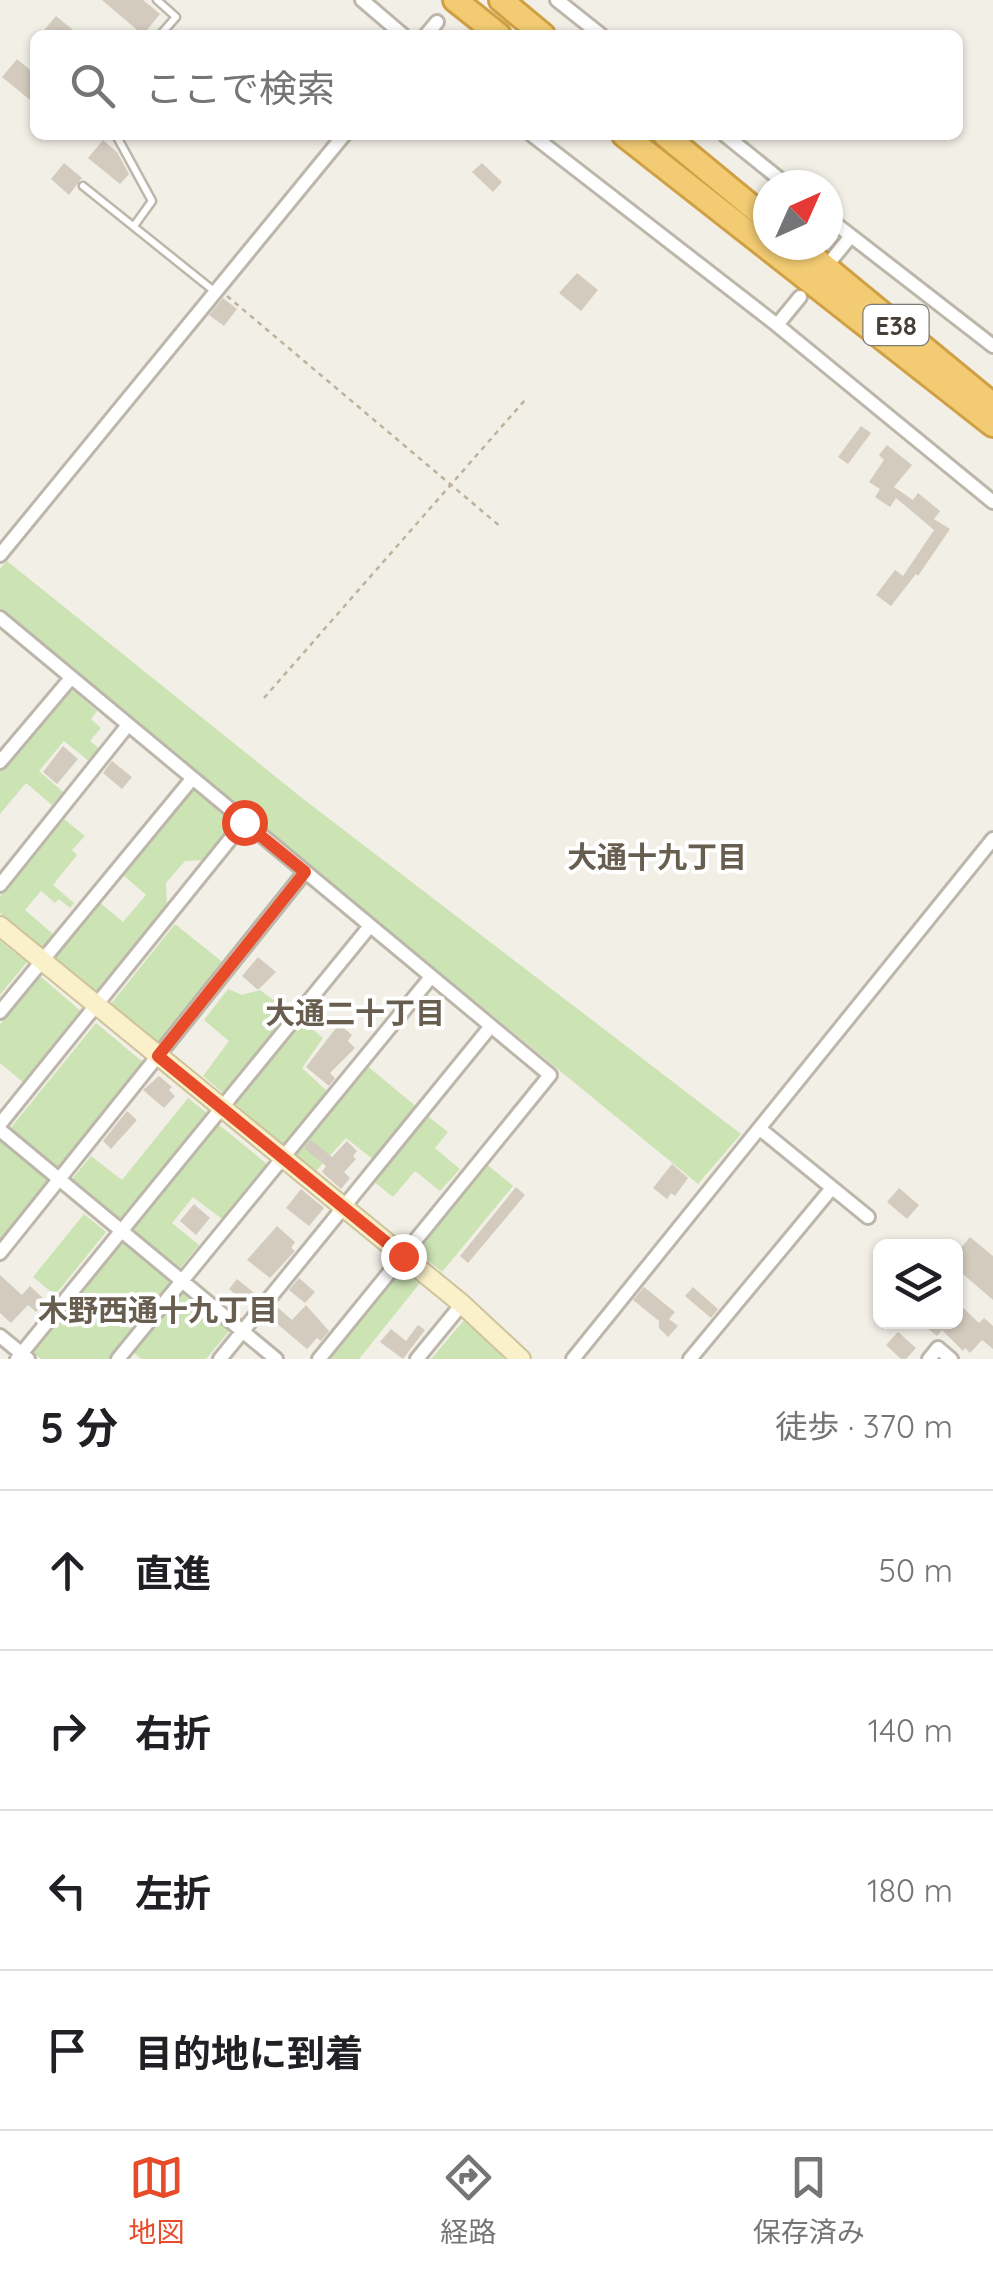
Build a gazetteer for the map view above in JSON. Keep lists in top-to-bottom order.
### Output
{
  "streets": {
    "highway": ["E38"]
  },
  "districts": ["大通十九丁目", "大通二十丁目", "木野西通十九丁目"],
  "north": "top right",
  "page": {
    "search": "ここで検索",
    "heading": ["5 分", "徒歩 · 370 m"],
    "list": [
      ["直進", "50 m"],
      ["右折", "140 m"],
      ["左折", "180 m"],
      "目的地に到着"
    ],
    "nav": ["地図", "経路", "保存済み"]
  }
}
